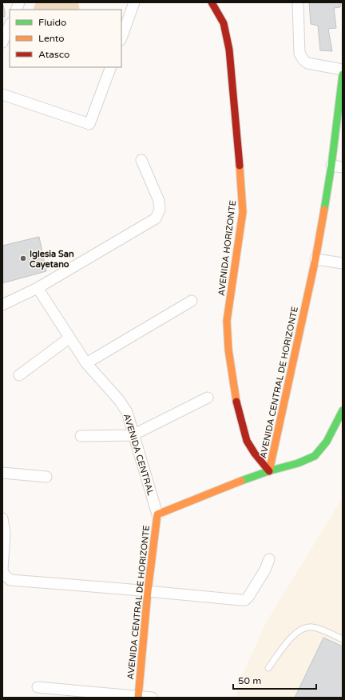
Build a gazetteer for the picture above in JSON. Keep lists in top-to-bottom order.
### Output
{
  "streets": {
    "street": ["AVENIDA HORIZONTE", "AVENIDA CENTRAL DE HORIZONTE", "AVENIDA CENTRAL"]
  },
  "crossings": [
    ["AVENIDA HORIZONTE", "AVENIDA CENTRAL DE HORIZONTE"],
    ["AVENIDA CENTRAL DE HORIZONTE", "AVENIDA CENTRAL"]
  ],
  "places": ["Iglesia San Cayetano"],
  "legend": ["Fluido", "Lento", "Atasco"],
  "scale_bar": "50 m"
}
